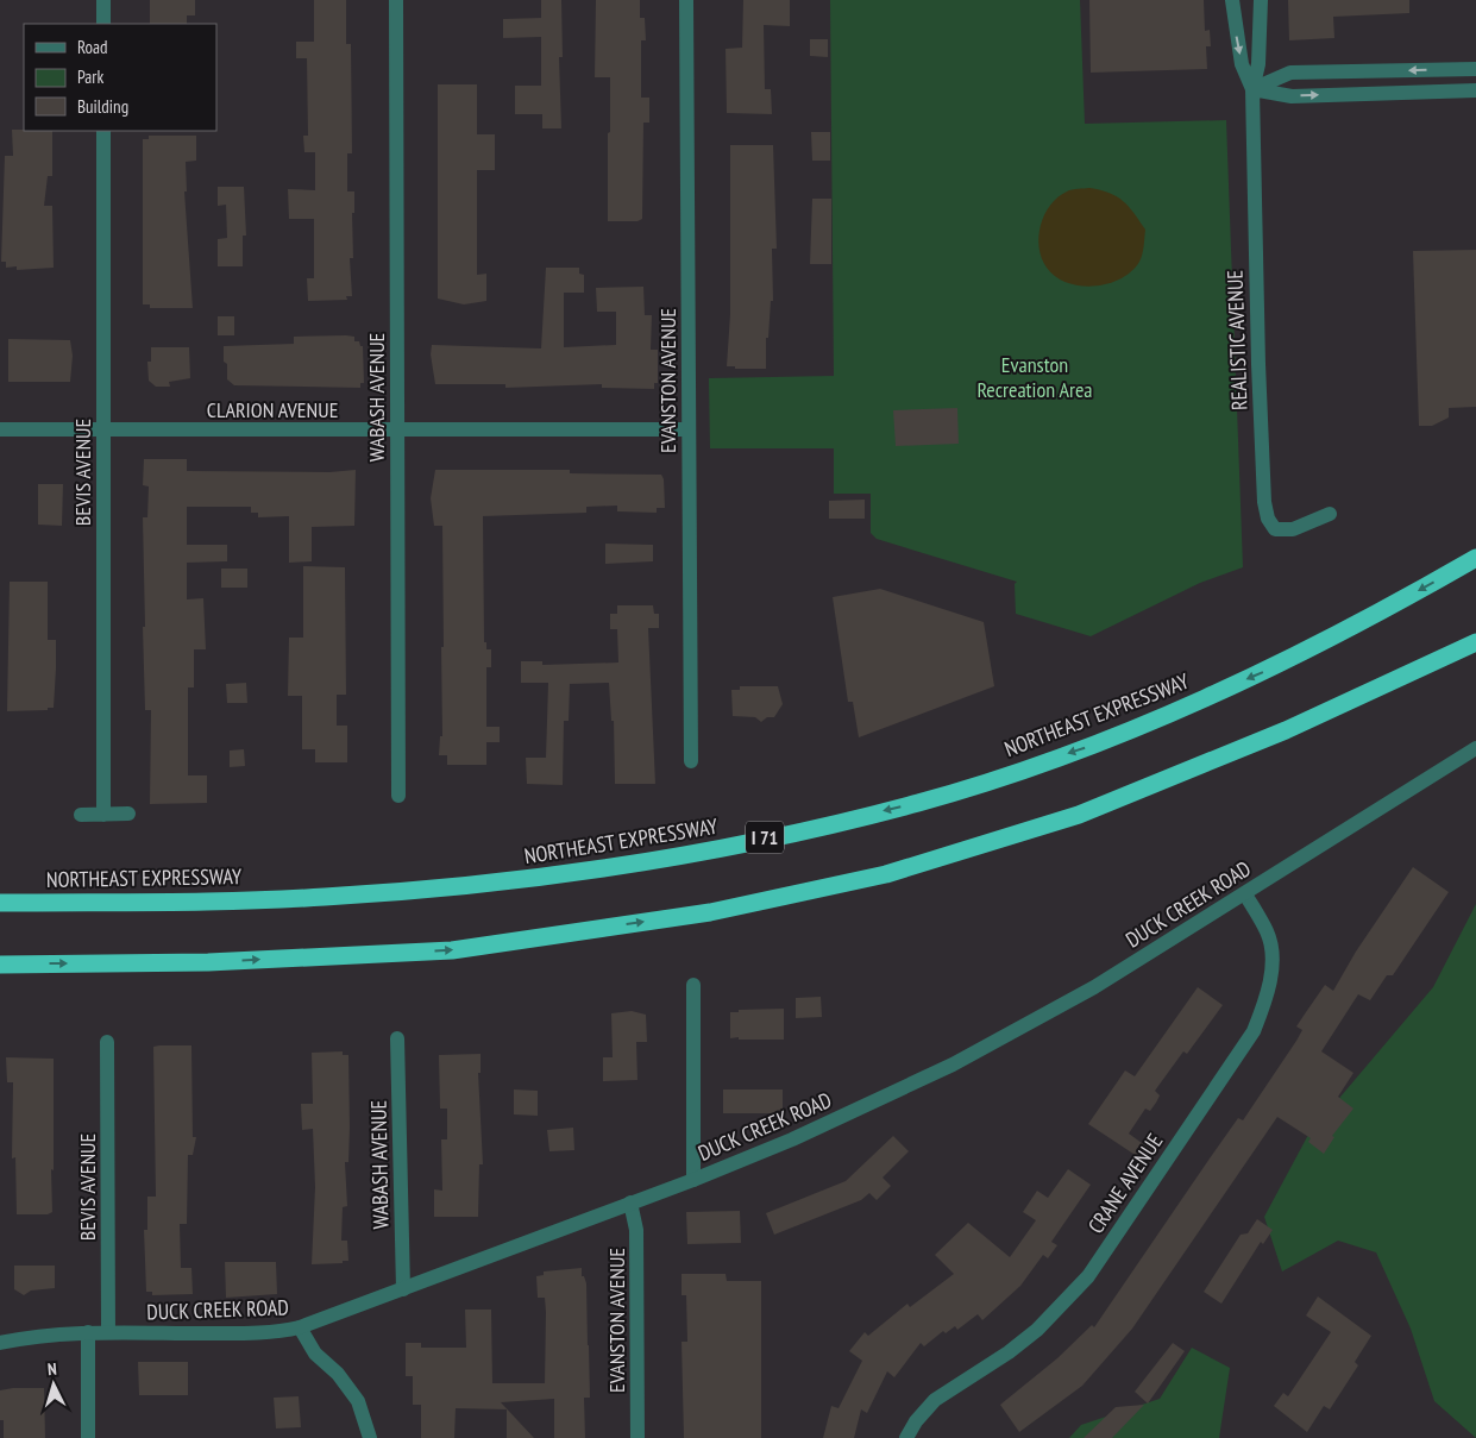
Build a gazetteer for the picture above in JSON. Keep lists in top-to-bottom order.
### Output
{
  "streets": {
    "highway": ["NORTHEAST EXPRESSWAY", "I 71"],
    "street": [
      "REALISTIC AVENUE",
      "EVANSTON AVENUE",
      "WABASH AVENUE",
      "CLARION AVENUE",
      "BEVIS AVENUE",
      "DUCK CREEK ROAD",
      "CRANE AVENUE"
    ]
  },
  "crossings": [
    ["EVANSTON AVENUE", "CLARION AVENUE"],
    ["EVANSTON AVENUE", "DUCK CREEK ROAD"],
    ["WABASH AVENUE", "CLARION AVENUE"],
    ["WABASH AVENUE", "DUCK CREEK ROAD"],
    ["CLARION AVENUE", "BEVIS AVENUE"],
    ["BEVIS AVENUE", "DUCK CREEK ROAD"],
    ["DUCK CREEK ROAD", "CRANE AVENUE"]
  ],
  "parks": ["Evanston Recreation Area"],
  "legend": ["Road", "Park", "Building"],
  "north": "top"
}
